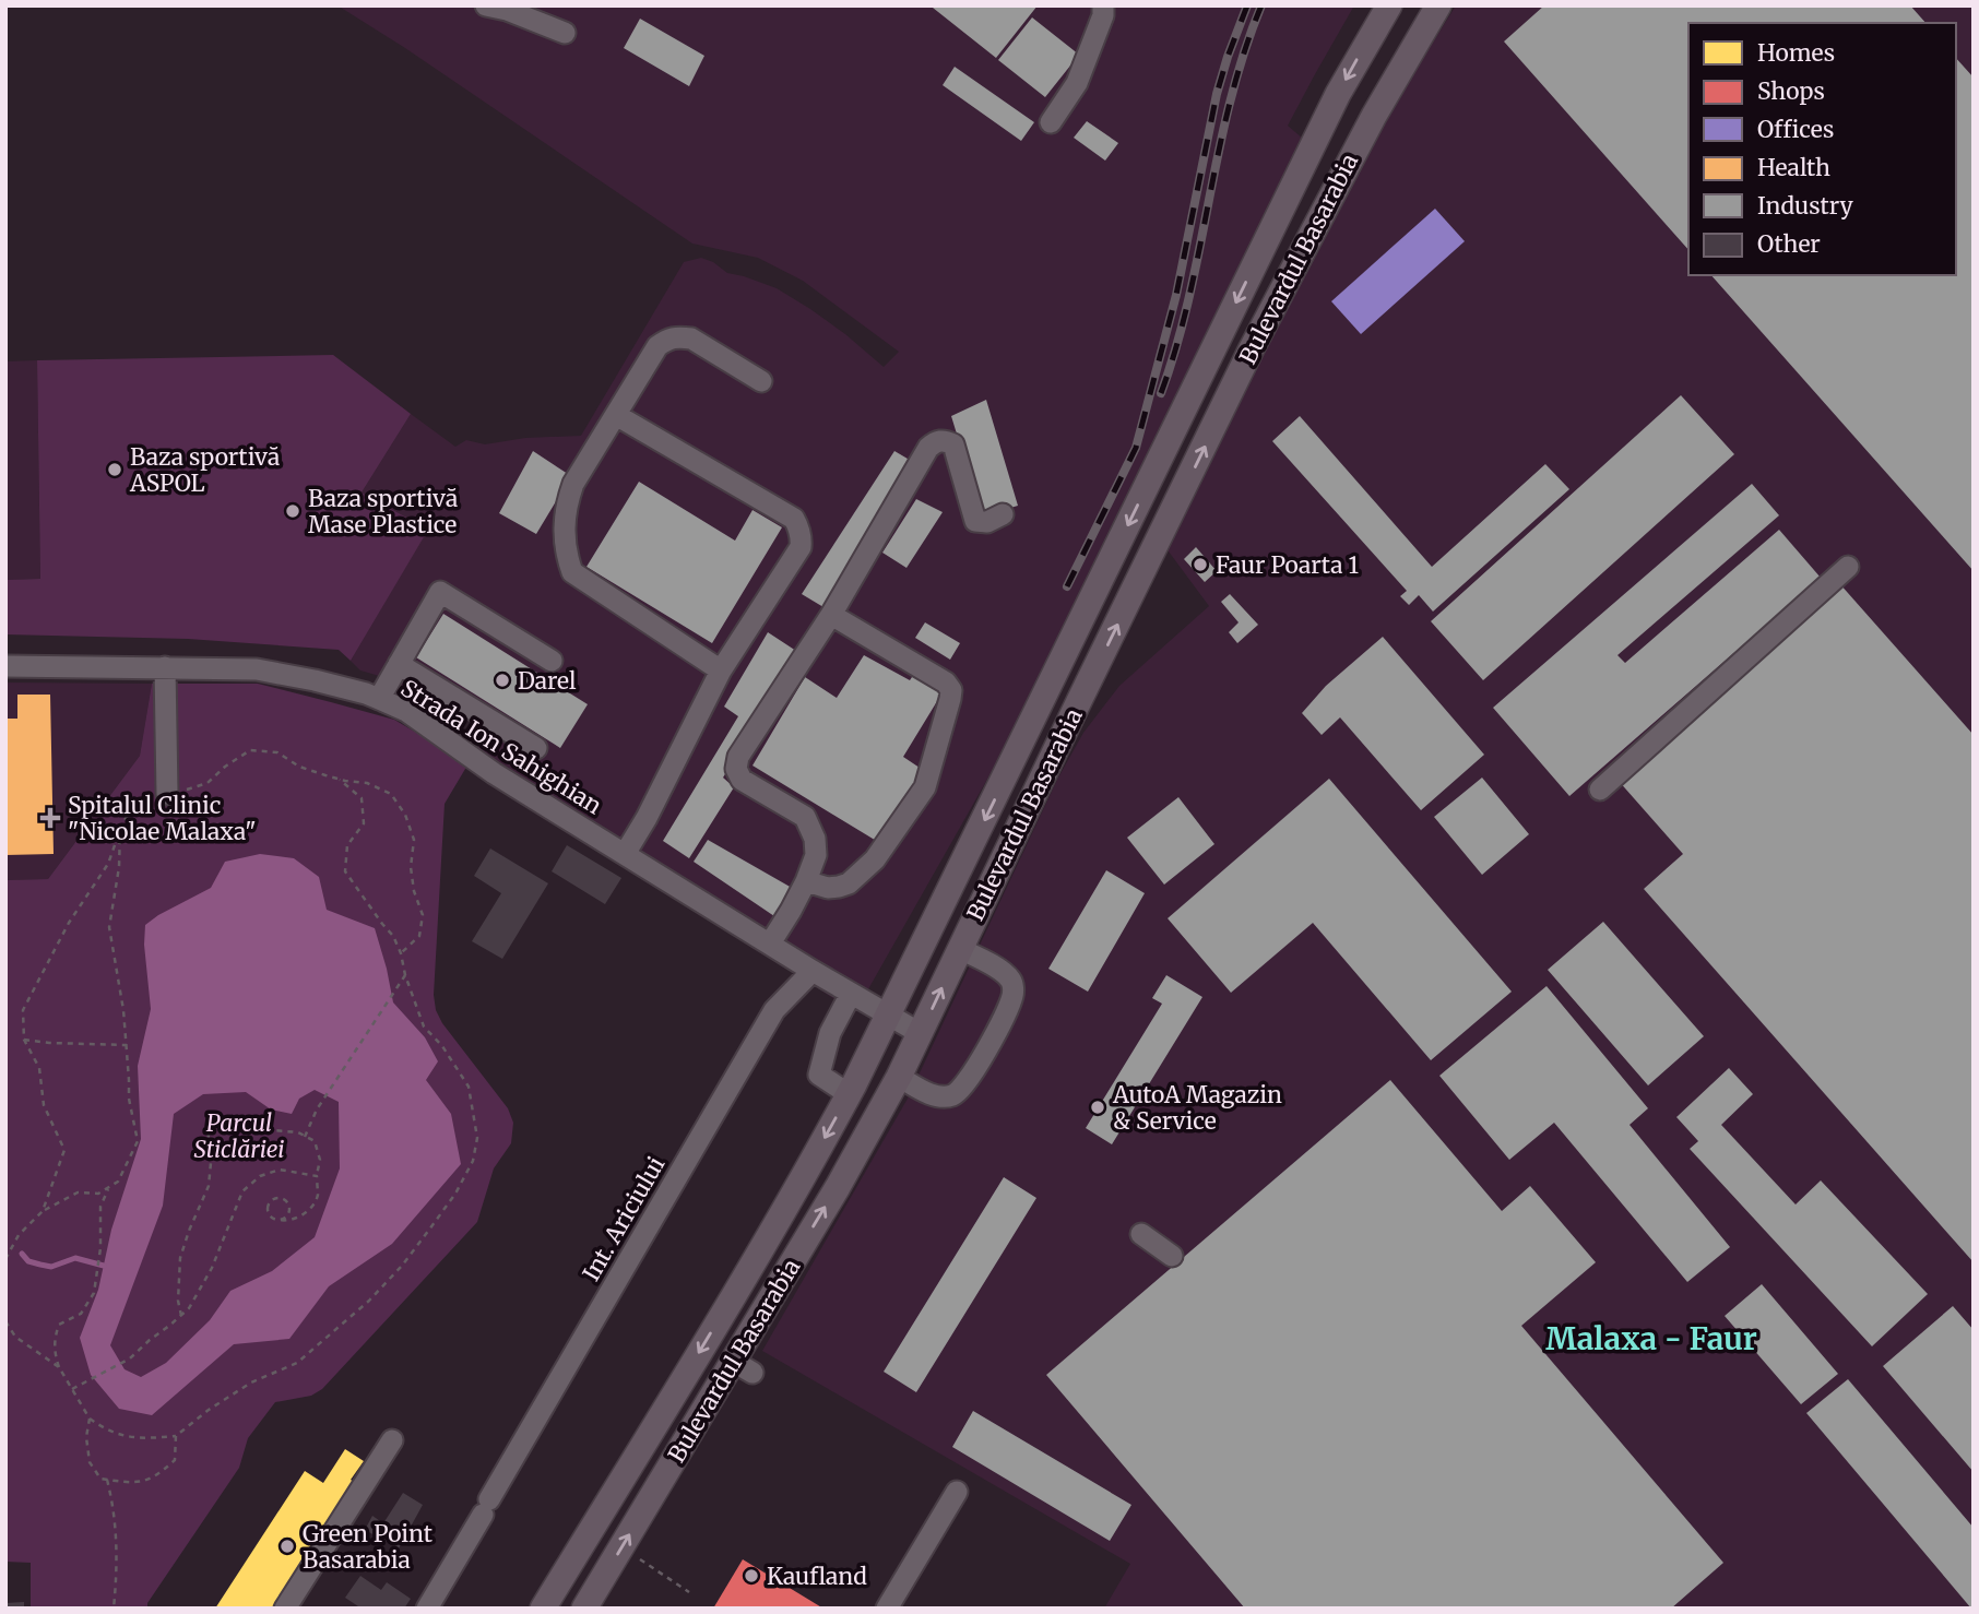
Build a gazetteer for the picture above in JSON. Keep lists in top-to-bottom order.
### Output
{
  "streets": {
    "main road": ["Bulevardul Basarabia"],
    "street": ["Strada Ion Sahighian", "Int. Ariciului"]
  },
  "crossings": [
    ["Bulevardul Basarabia", "Strada Ion Sahighian"],
    ["Strada Ion Sahighian", "Int. Ariciului"]
  ],
  "districts": ["Malaxa - Faur"],
  "parks": ["Parcul Sticlăriei"],
  "places": {
    "other": [
      "Baza sportivă ASPOL",
      "Baza sportivă Mase Plastice",
      "Faur Poarta 1",
      "Darel",
      "AutoA Magazin & Service",
      "Green Point Basarabia",
      "Kaufland"
    ],
    "health": ["Spitalul Clinic \"Nicolae Malaxa\""]
  },
  "legend": [
    "Homes",
    "Shops",
    "Offices",
    "Health",
    "Industry",
    "Other"
  ]
}
